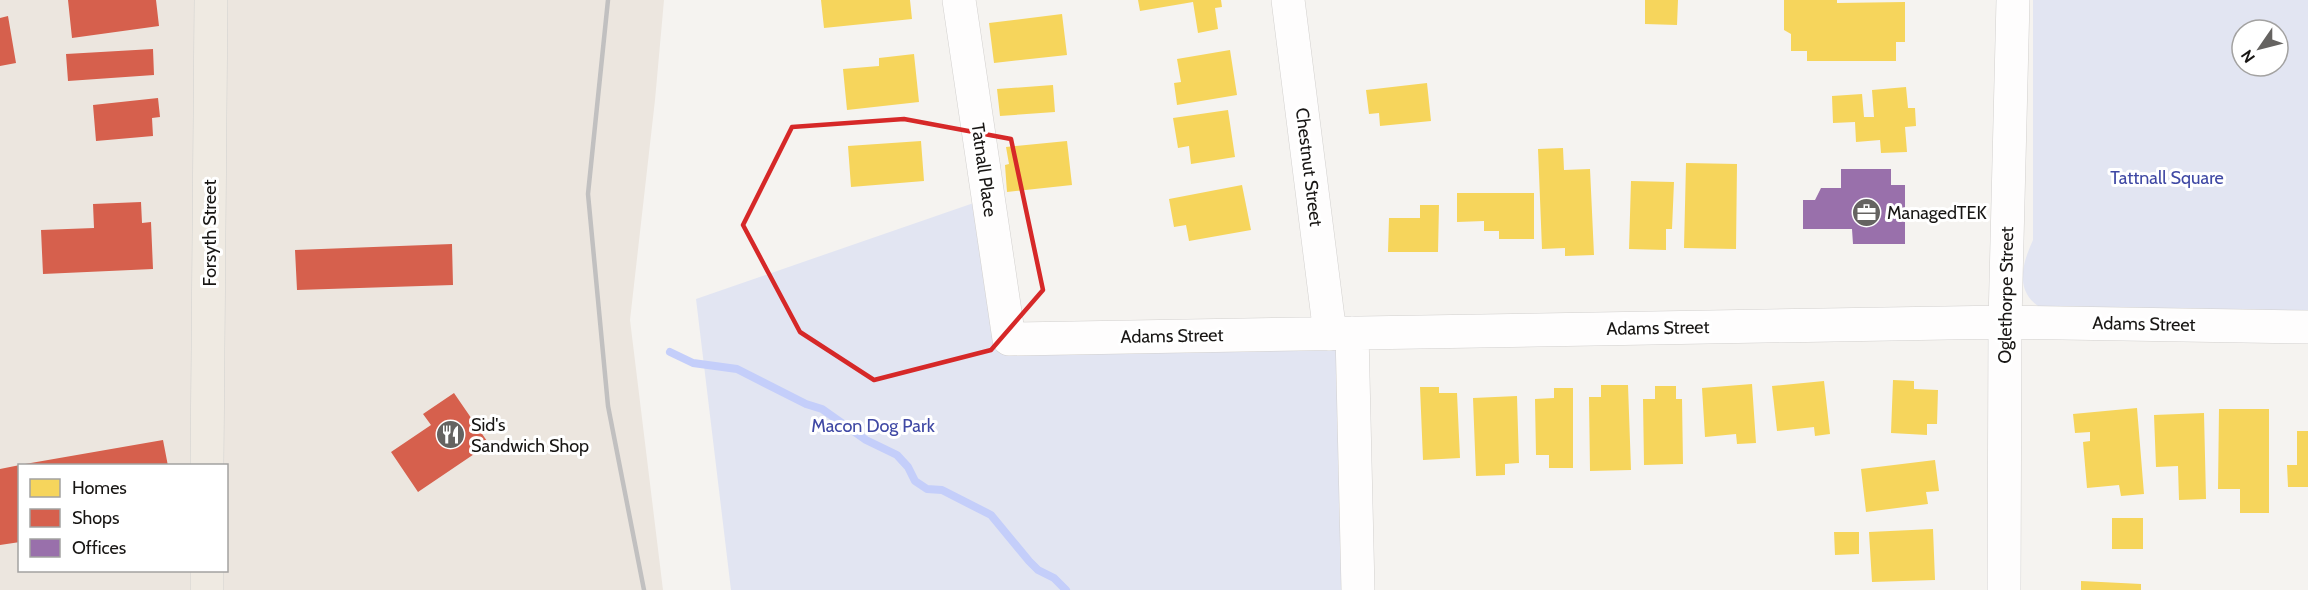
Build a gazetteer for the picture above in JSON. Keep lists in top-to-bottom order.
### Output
{
  "streets": {
    "main road": ["Forsyth Street"],
    "street": [
      "Chestnut Street",
      "Tatnall Place",
      "Oglethorpe Street",
      "Adams Street"
    ]
  },
  "crossings": [
    ["Chestnut Street", "Adams Street"],
    ["Tatnall Place", "Adams Street"],
    ["Oglethorpe Street", "Adams Street"]
  ],
  "parks": ["Tattnall Square", "Macon Dog Park"],
  "places": {
    "office": ["ManagedTEK"],
    "restaurant": ["Sid's Sandwich Shop"]
  },
  "legend": ["Homes", "Shops", "Offices"],
  "north": "bottom left"
}
